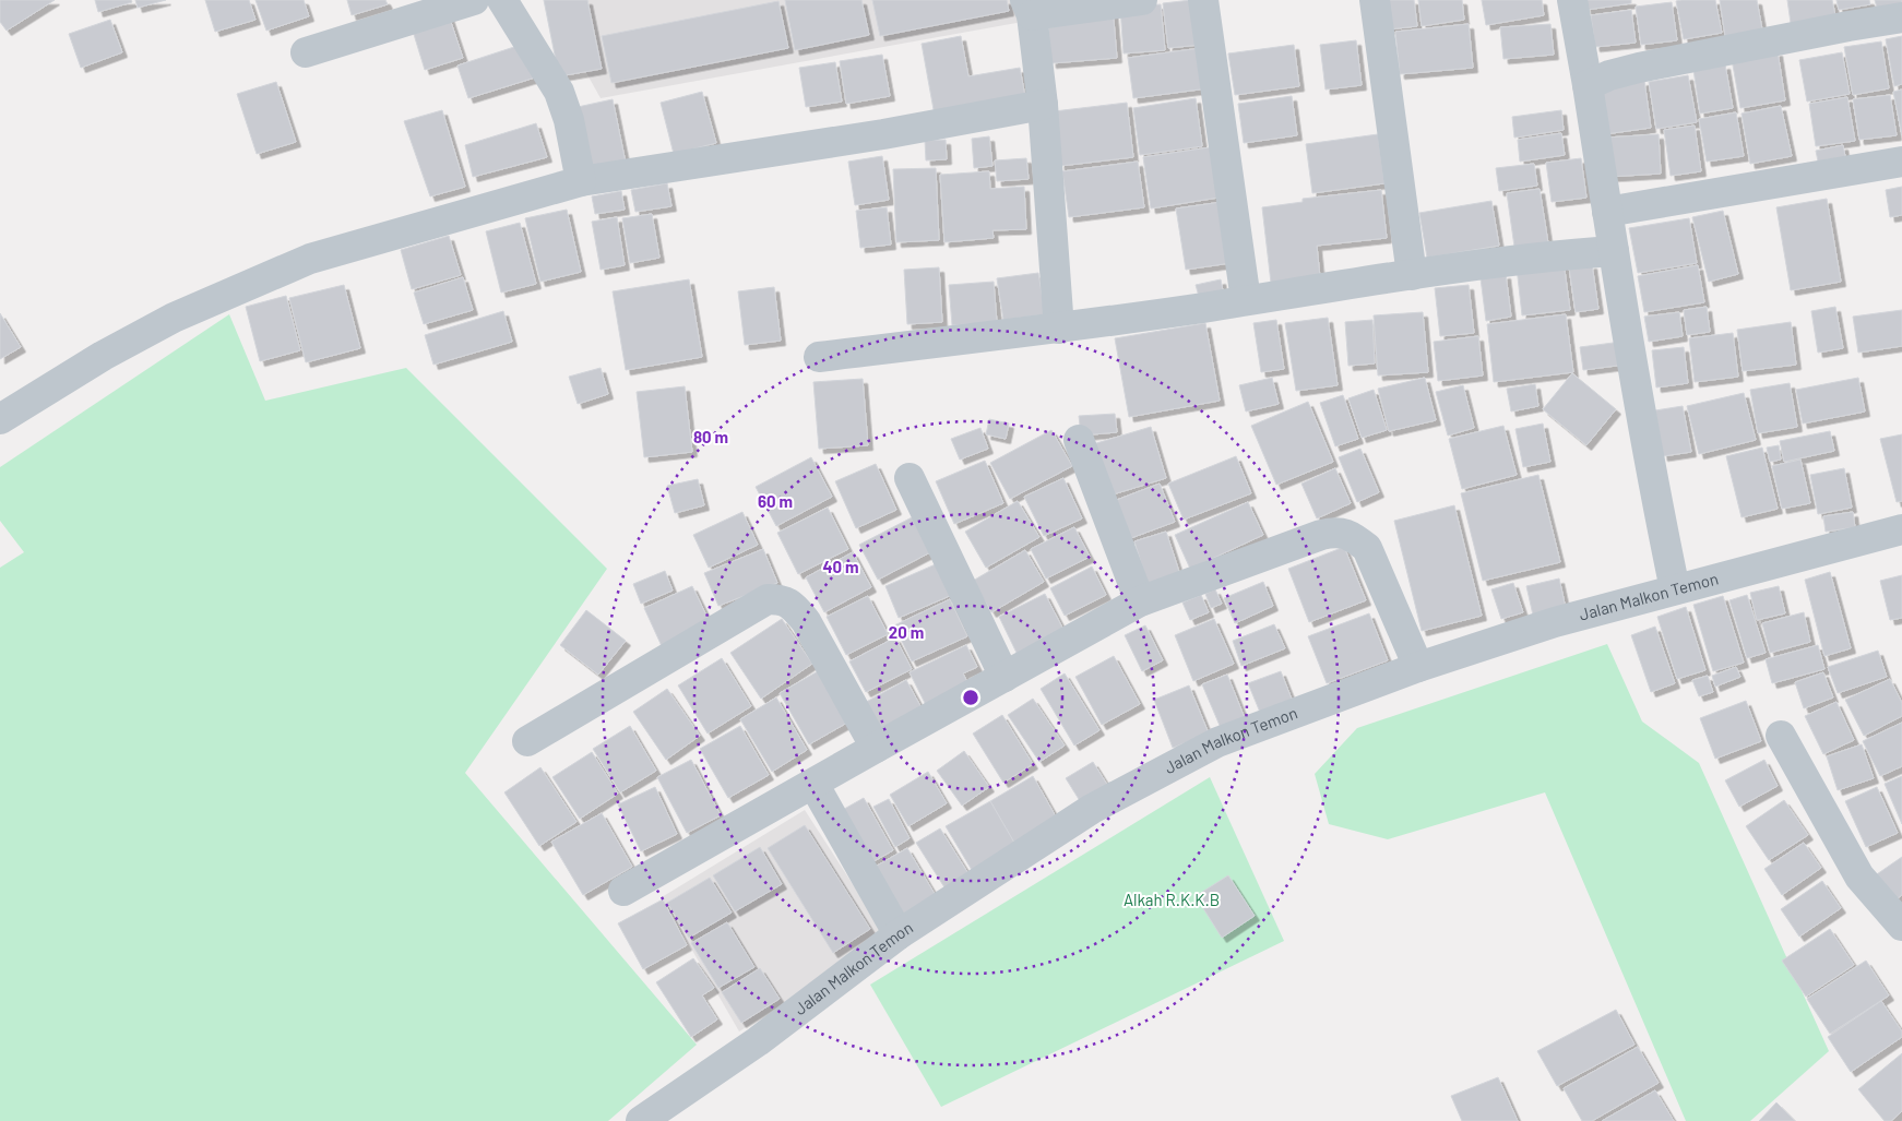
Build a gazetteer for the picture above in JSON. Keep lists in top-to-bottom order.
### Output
{
  "streets": {
    "street": ["Jalan Malkon Temon"]
  },
  "parks": ["Alkah R.K.K.B"],
  "rings": [
    "80 m",
    "60 m",
    "40 m",
    "20 m"
  ]
}
